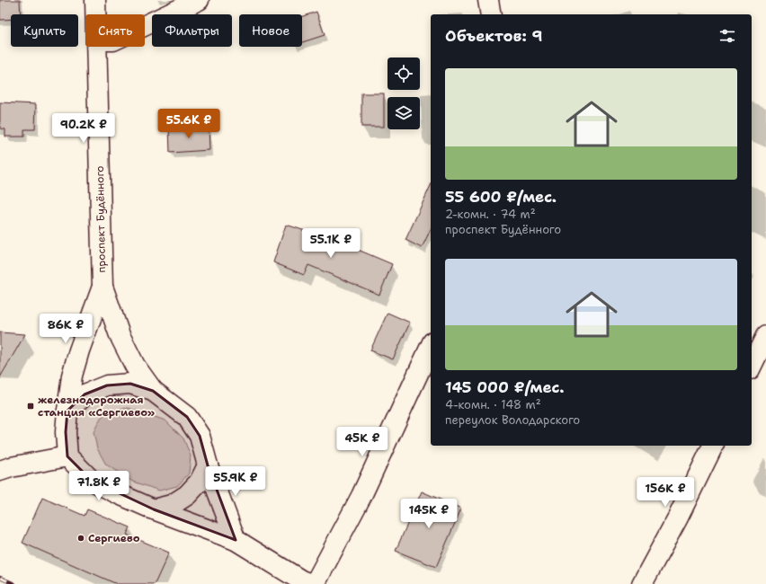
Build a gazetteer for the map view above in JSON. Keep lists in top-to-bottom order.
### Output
{
  "streets": {
    "street": ["проспект Будённого"]
  },
  "places": {
    "transit": ["железнодорожная станция «Сергиево»"],
    "other": ["Сергиево"]
  },
  "page": {
    "chip": [
      "Купить",
      "Снять",
      "Фильтры",
      "Новое"
    ],
    "heading": "Объектов: 9",
    "list": [
      {
        "name": "55 600 ₽/мес.",
        "note": "2-комн. · 74 m² · проспект Будённого"
      },
      {
        "name": "145 000 ₽/мес.",
        "note": "4-комн. · 148 m² · переулок Володарского"
      }
    ],
    "price": [
      "55.6K ₽",
      "90.2K ₽",
      "55.1K ₽",
      "86K ₽",
      "45K ₽",
      "55.9K ₽",
      "71.8K ₽",
      "156K ₽",
      "145K ₽"
    ]
  }
}
